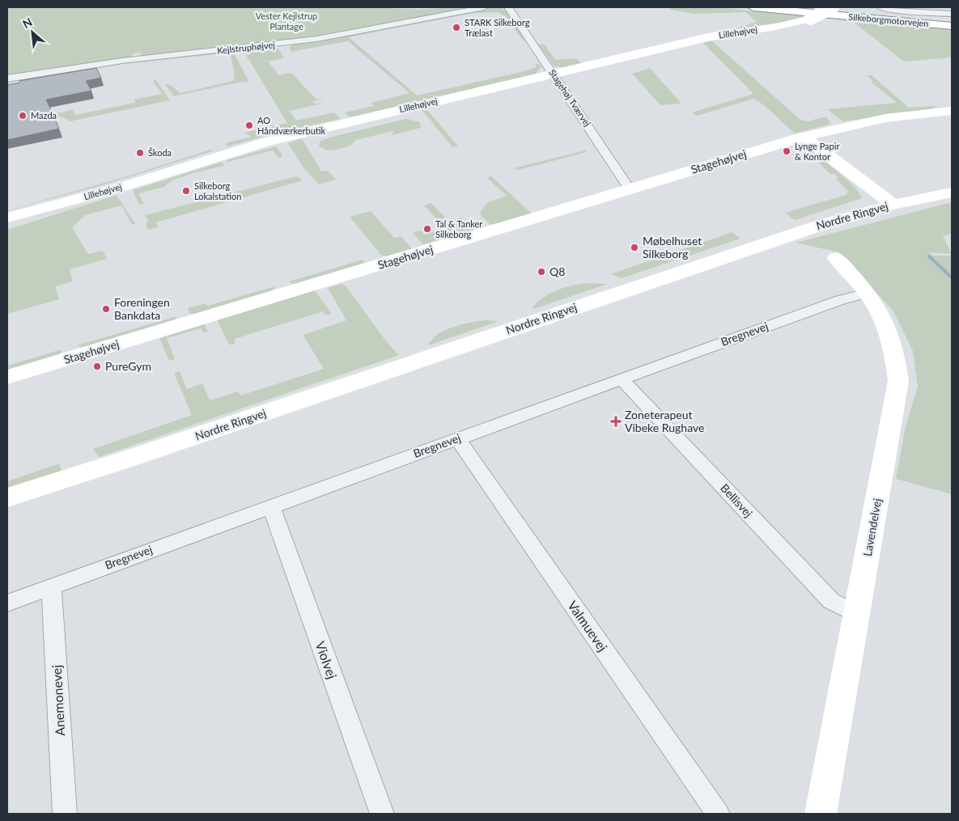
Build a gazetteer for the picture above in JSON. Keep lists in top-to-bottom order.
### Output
{
  "streets": {
    "main road": [
      "Silkeborgmotorvejen",
      "Lillehøjvej",
      "Stagehøjvej",
      "Nordre Ringvej",
      "Lavendelvej"
    ],
    "street": [
      "Kejlstruphøjvej",
      "Stagehøj Tværvej",
      "Bregnevej",
      "Bellisvej",
      "Valmuevej",
      "Violvej",
      "Anemonevej"
    ]
  },
  "crossings": [
    ["Lillehøjvej", "Stagehøj Tværvej"],
    ["Stagehøj Tværvej", "Stagehøjvej"],
    ["Bregnevej", "Bellisvej"],
    ["Bregnevej", "Lavendelvej"],
    ["Bregnevej", "Valmuevej"],
    ["Bregnevej", "Violvej"],
    ["Bregnevej", "Anemonevej"],
    ["Bellisvej", "Lavendelvej"]
  ],
  "parks": ["Vester Kejlstrup Plantage"],
  "places": {
    "other": [
      "STARK Silkeborg Trælast",
      "Mazda",
      "AO Håndværkerbutik",
      "Lynge Papir & Kontor",
      "Škoda",
      "Silkeborg Lokalstation",
      "Tal & Tanker Silkeborg",
      "Møbelhuset Silkeborg",
      "Q8",
      "Foreningen Bankdata",
      "PureGym"
    ],
    "health": ["Zoneterapeut Vibeke Rughave"]
  },
  "north": "top left"
}
